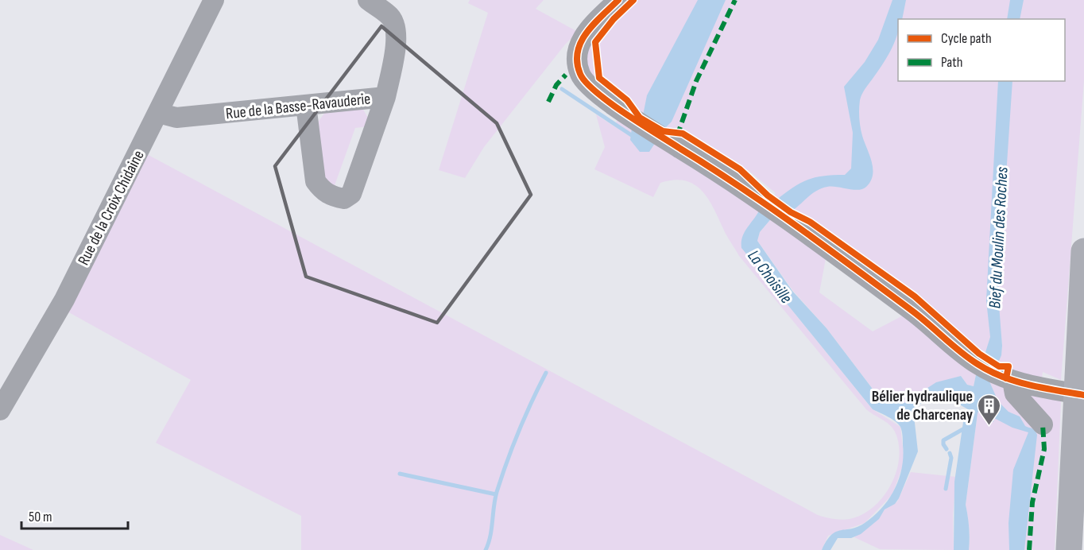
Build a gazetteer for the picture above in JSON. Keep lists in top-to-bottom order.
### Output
{
  "streets": {
    "street": ["Rue de la Basse-Ravauderie", "Rue de la Croix Chidaine"]
  },
  "crossings": [
    ["Rue de la Basse-Ravauderie", "Rue de la Croix Chidaine"]
  ],
  "water": ["Bief du Moulin des Roches", "La Choisille"],
  "places": {
    "building": ["Bélier hydraulique de Charcenay"]
  },
  "legend": ["Cycle path", "Path"],
  "scale_bar": "50 m"
}
